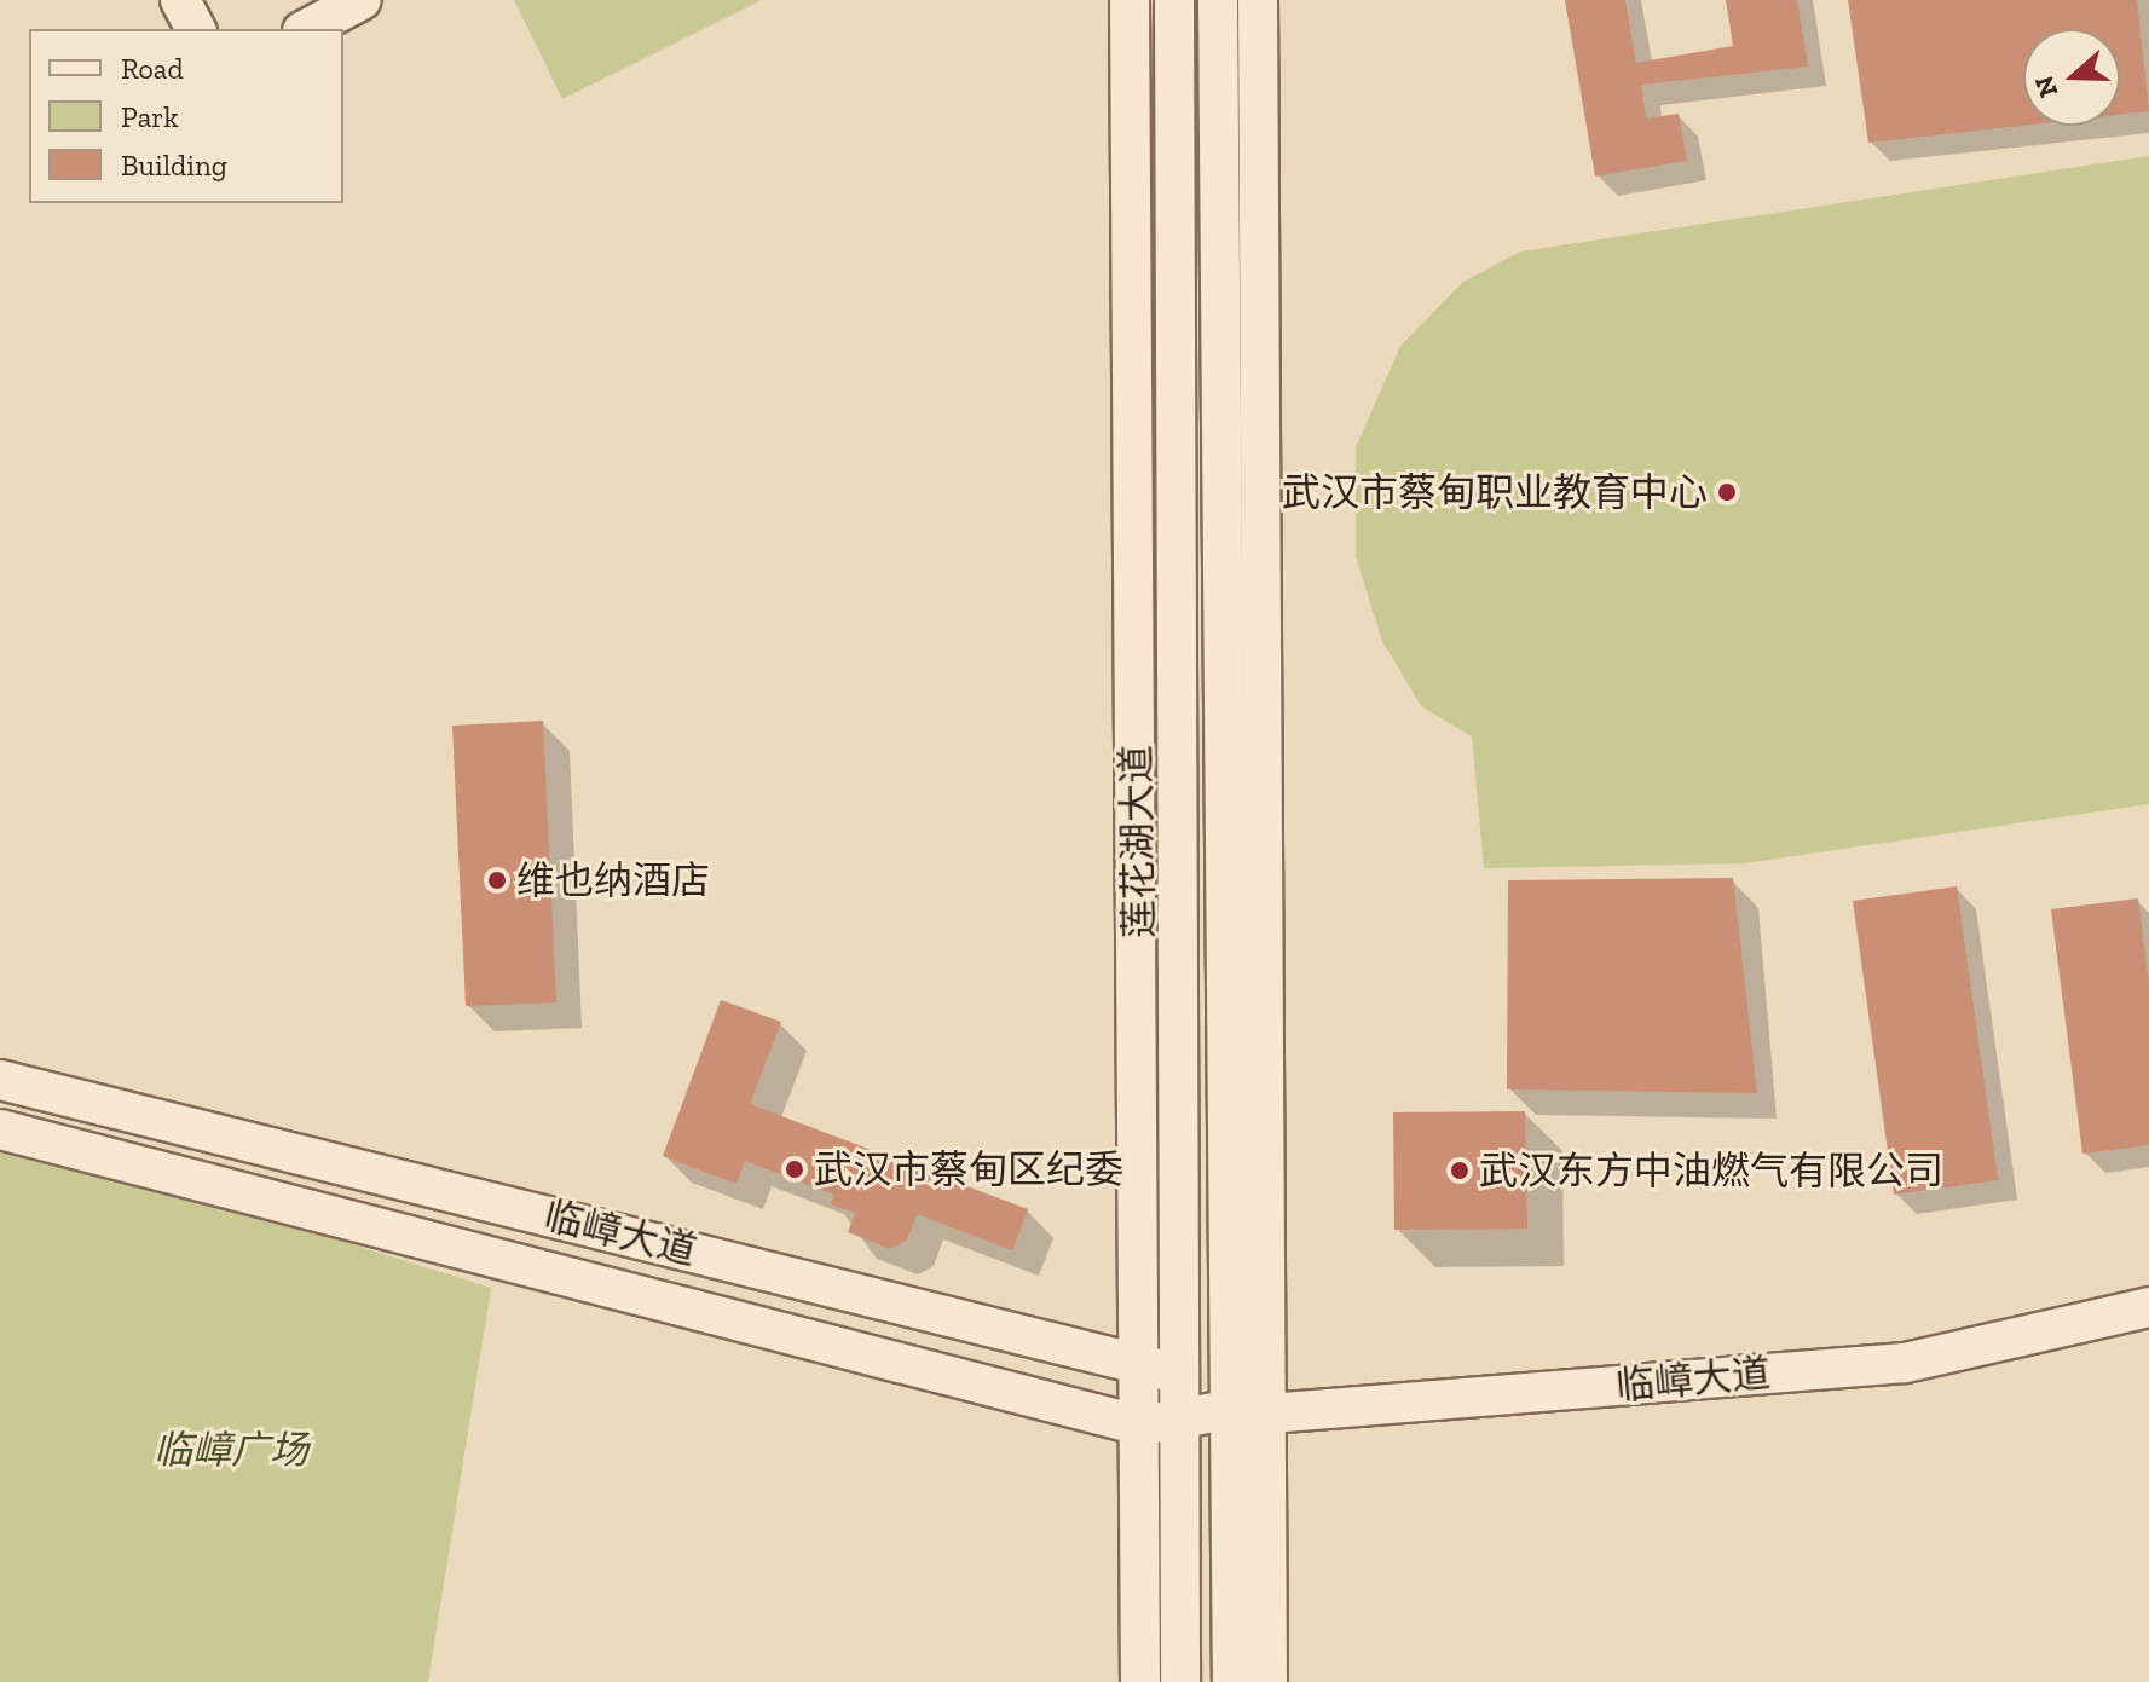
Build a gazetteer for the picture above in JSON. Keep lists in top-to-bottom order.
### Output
{
  "streets": {
    "street": ["莲花湖大道", "临嶂大道"]
  },
  "crossings": [
    ["莲花湖大道", "临嶂大道"]
  ],
  "parks": ["临嶂广场"],
  "places": [
    "武汉市蔡甸职业教育中心",
    "维也纳酒店",
    "武汉市蔡甸区纪委",
    "武汉东方中油燃气有限公司"
  ],
  "legend": ["Road", "Park", "Building"],
  "north": "left"
}
